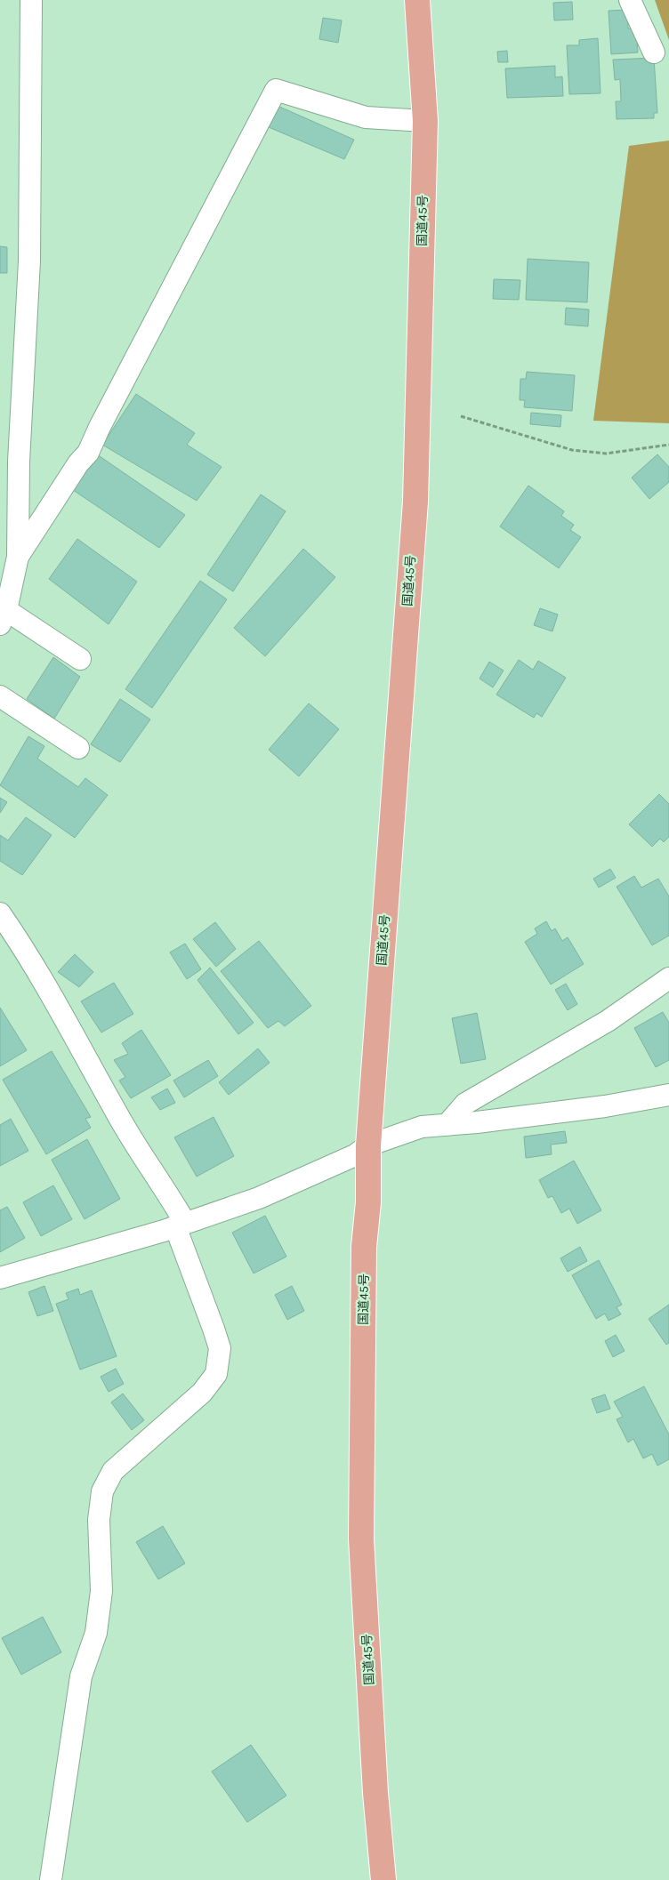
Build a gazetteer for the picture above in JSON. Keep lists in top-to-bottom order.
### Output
{
  "streets": {
    "highway": ["国道45号"]
  }
}
